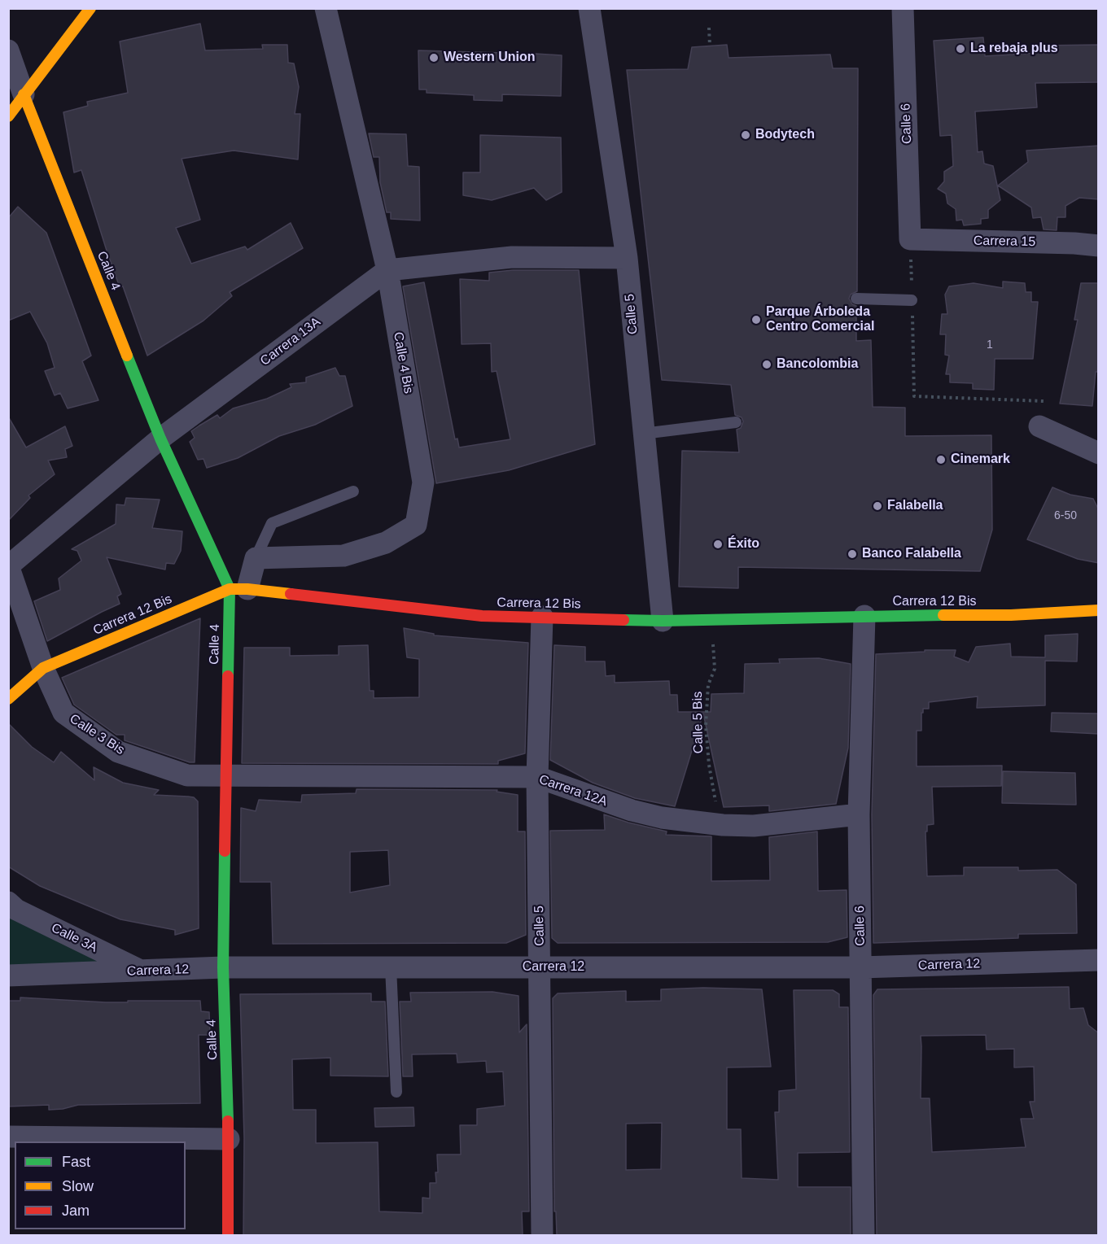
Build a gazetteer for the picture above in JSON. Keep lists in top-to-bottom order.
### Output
{
  "streets": {
    "street": [
      "Calle 6",
      "Carrera 15",
      "Calle 4",
      "Calle 5",
      "Carrera 13A",
      "Calle 4 Bis",
      "Carrera 12 Bis",
      "Calle 3 Bis",
      "Carrera 12A",
      "Calle 3A",
      "Carrera 12"
    ],
    "path": ["Calle 5 Bis"]
  },
  "crossings": [
    ["Calle 6", "Carrera 15"],
    ["Calle 6", "Carrera 12 Bis"],
    ["Calle 6", "Carrera 12A"],
    ["Calle 6", "Carrera 12"],
    ["Calle 4", "Carrera 13A"],
    ["Calle 4", "Carrera 12 Bis"],
    ["Calle 4", "Calle 3 Bis"],
    ["Calle 4", "Carrera 12A"],
    ["Calle 4", "Carrera 12"],
    ["Calle 5", "Carrera 12 Bis"],
    ["Calle 5", "Carrera 12A"],
    ["Calle 5", "Carrera 12"],
    ["Carrera 13A", "Calle 4 Bis"],
    ["Carrera 13A", "Calle 3 Bis"],
    ["Carrera 12 Bis", "Calle 5 Bis"],
    ["Carrera 12 Bis", "Calle 3 Bis"],
    ["Calle 5 Bis", "Carrera 12A"],
    ["Calle 3 Bis", "Carrera 12A"],
    ["Calle 3A", "Carrera 12"]
  ],
  "places": [
    "La rebaja plus",
    "Western Union",
    "Bodytech",
    "Parque Árboleda Centro Comercial",
    "Bancolombia",
    "Cinemark",
    "Falabella",
    "Éxito",
    "Banco Falabella"
  ],
  "house_numbers": ["1", "6-50"],
  "legend": ["Fast", "Slow", "Jam"]
}
